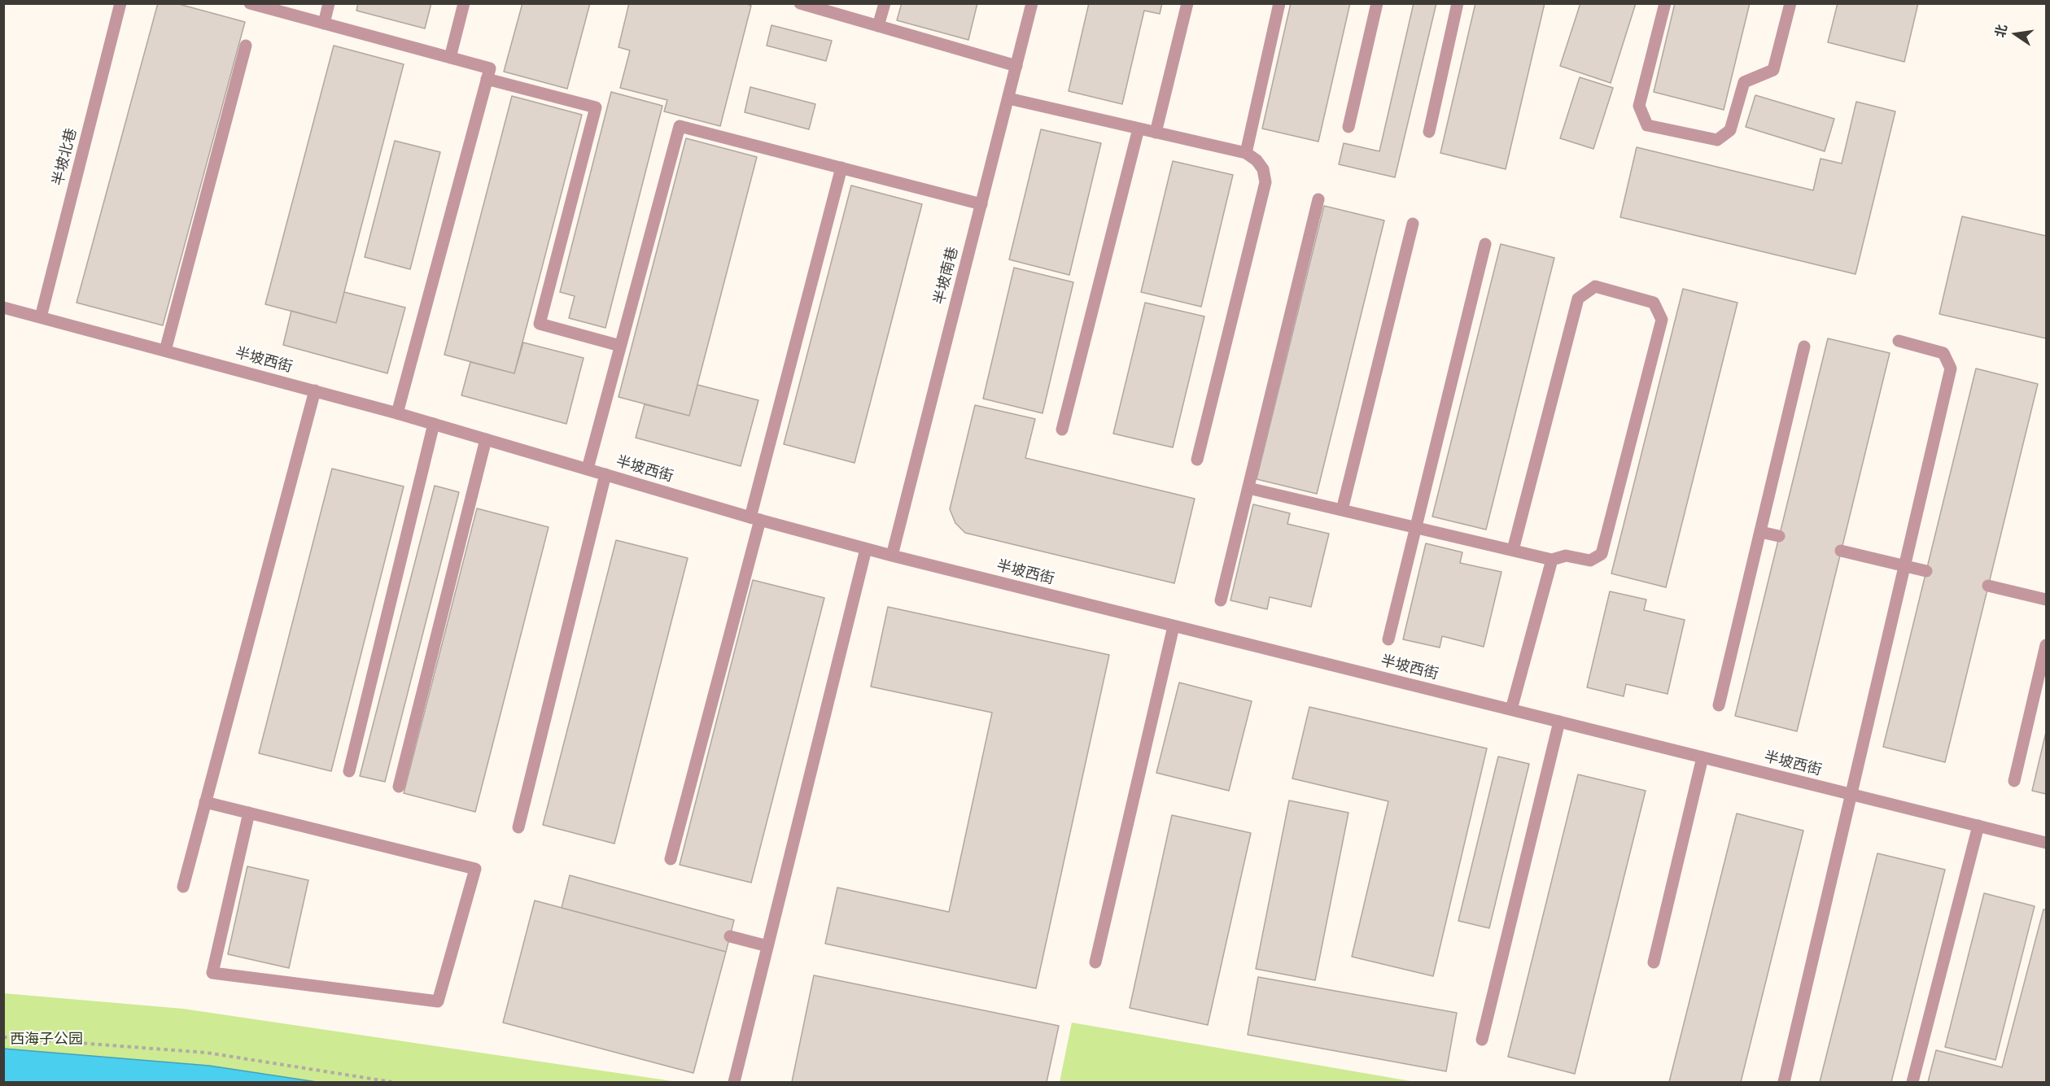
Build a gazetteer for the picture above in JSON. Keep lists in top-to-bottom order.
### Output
{
  "streets": {
    "street": ["半坡北巷", "半坡南巷", "半坡西街"]
  },
  "crossings": [
    ["半坡北巷", "半坡西街"],
    ["半坡南巷", "半坡西街"]
  ],
  "parks": ["西海子公园"],
  "north": "left"
}
